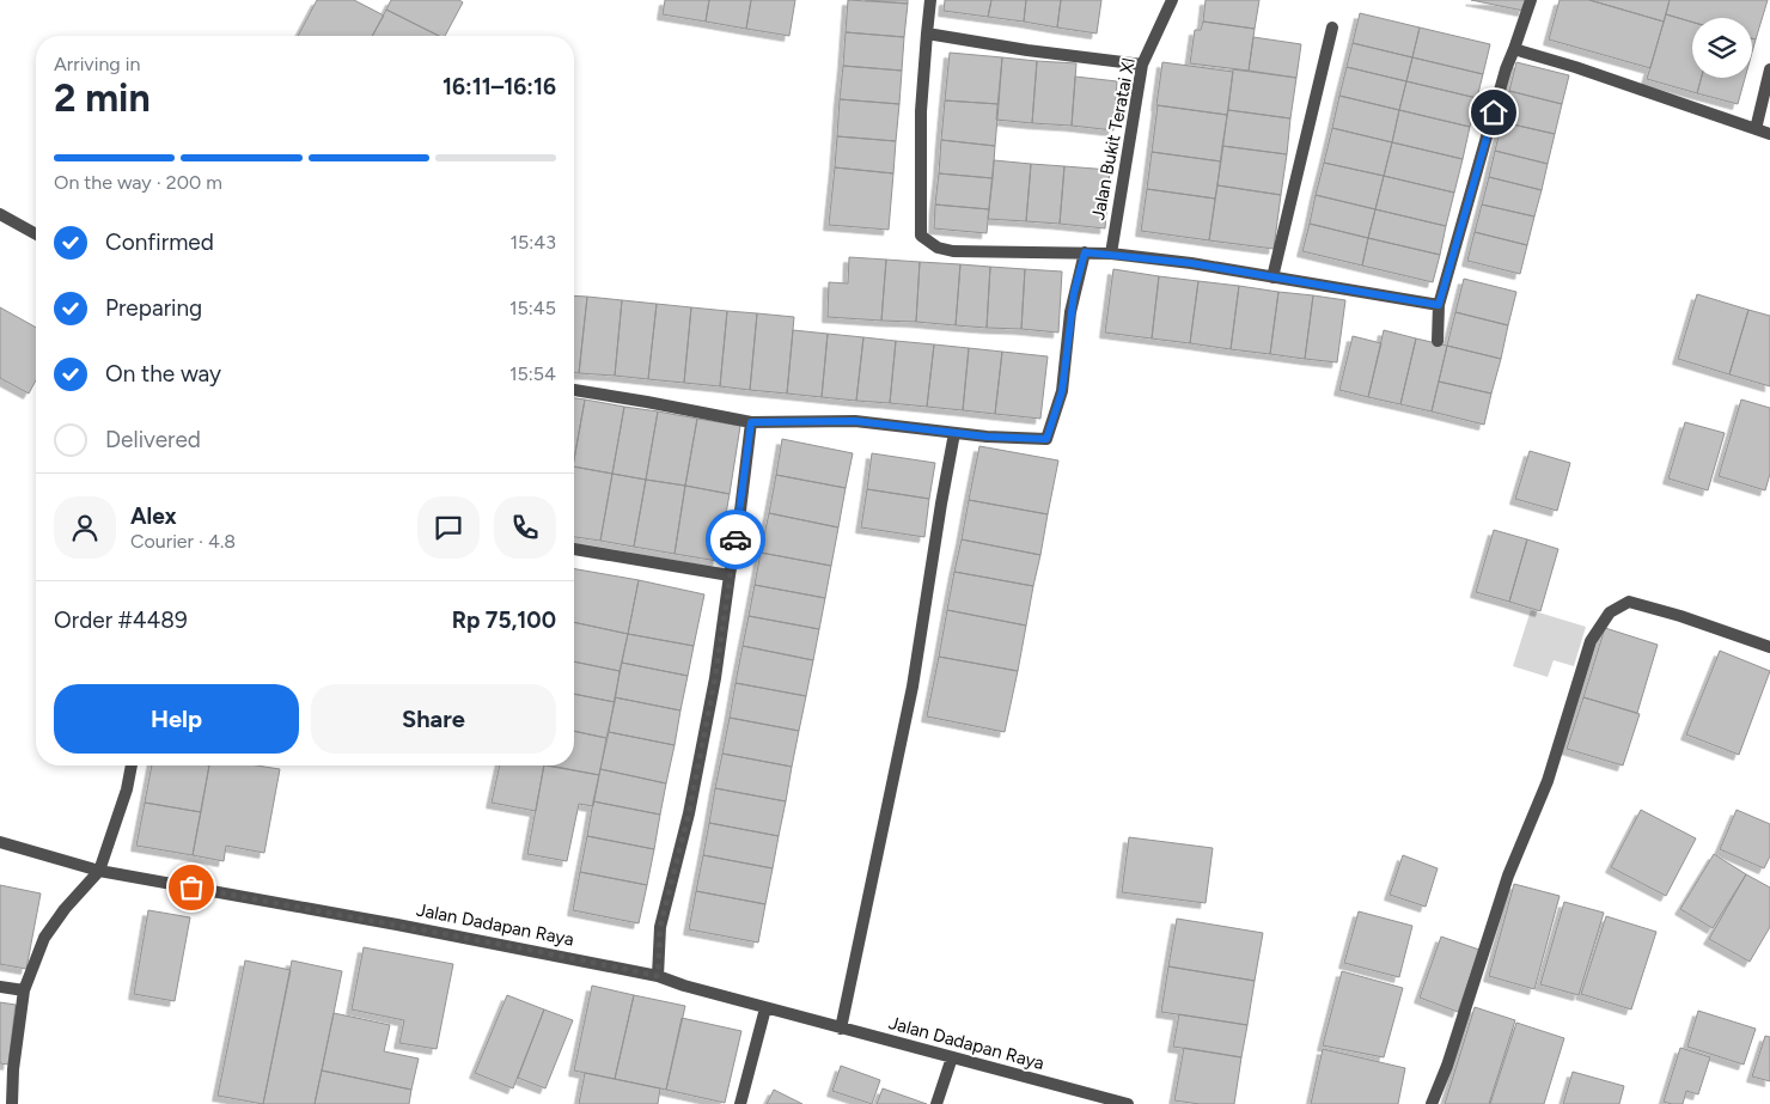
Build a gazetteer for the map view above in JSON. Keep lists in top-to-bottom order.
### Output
{
  "streets": {
    "street": ["Jalan Bukit Teratai XI", "Jalan Dadapan Raya"]
  },
  "page": {
    "heading": ["2 min", "Arriving in", "16:11–16:16"],
    "panel": [
      "Alex",
      "Courier · 4.8",
      "Order #4489",
      "Rp 75,100"
    ],
    "bar": "On the way · 200 m",
    "list": [
      ["Confirmed", "15:43"],
      ["Preparing", "15:45"],
      ["On the way", "15:54"],
      "Delivered"
    ],
    "buttons": ["Help", "Share"]
  }
}
